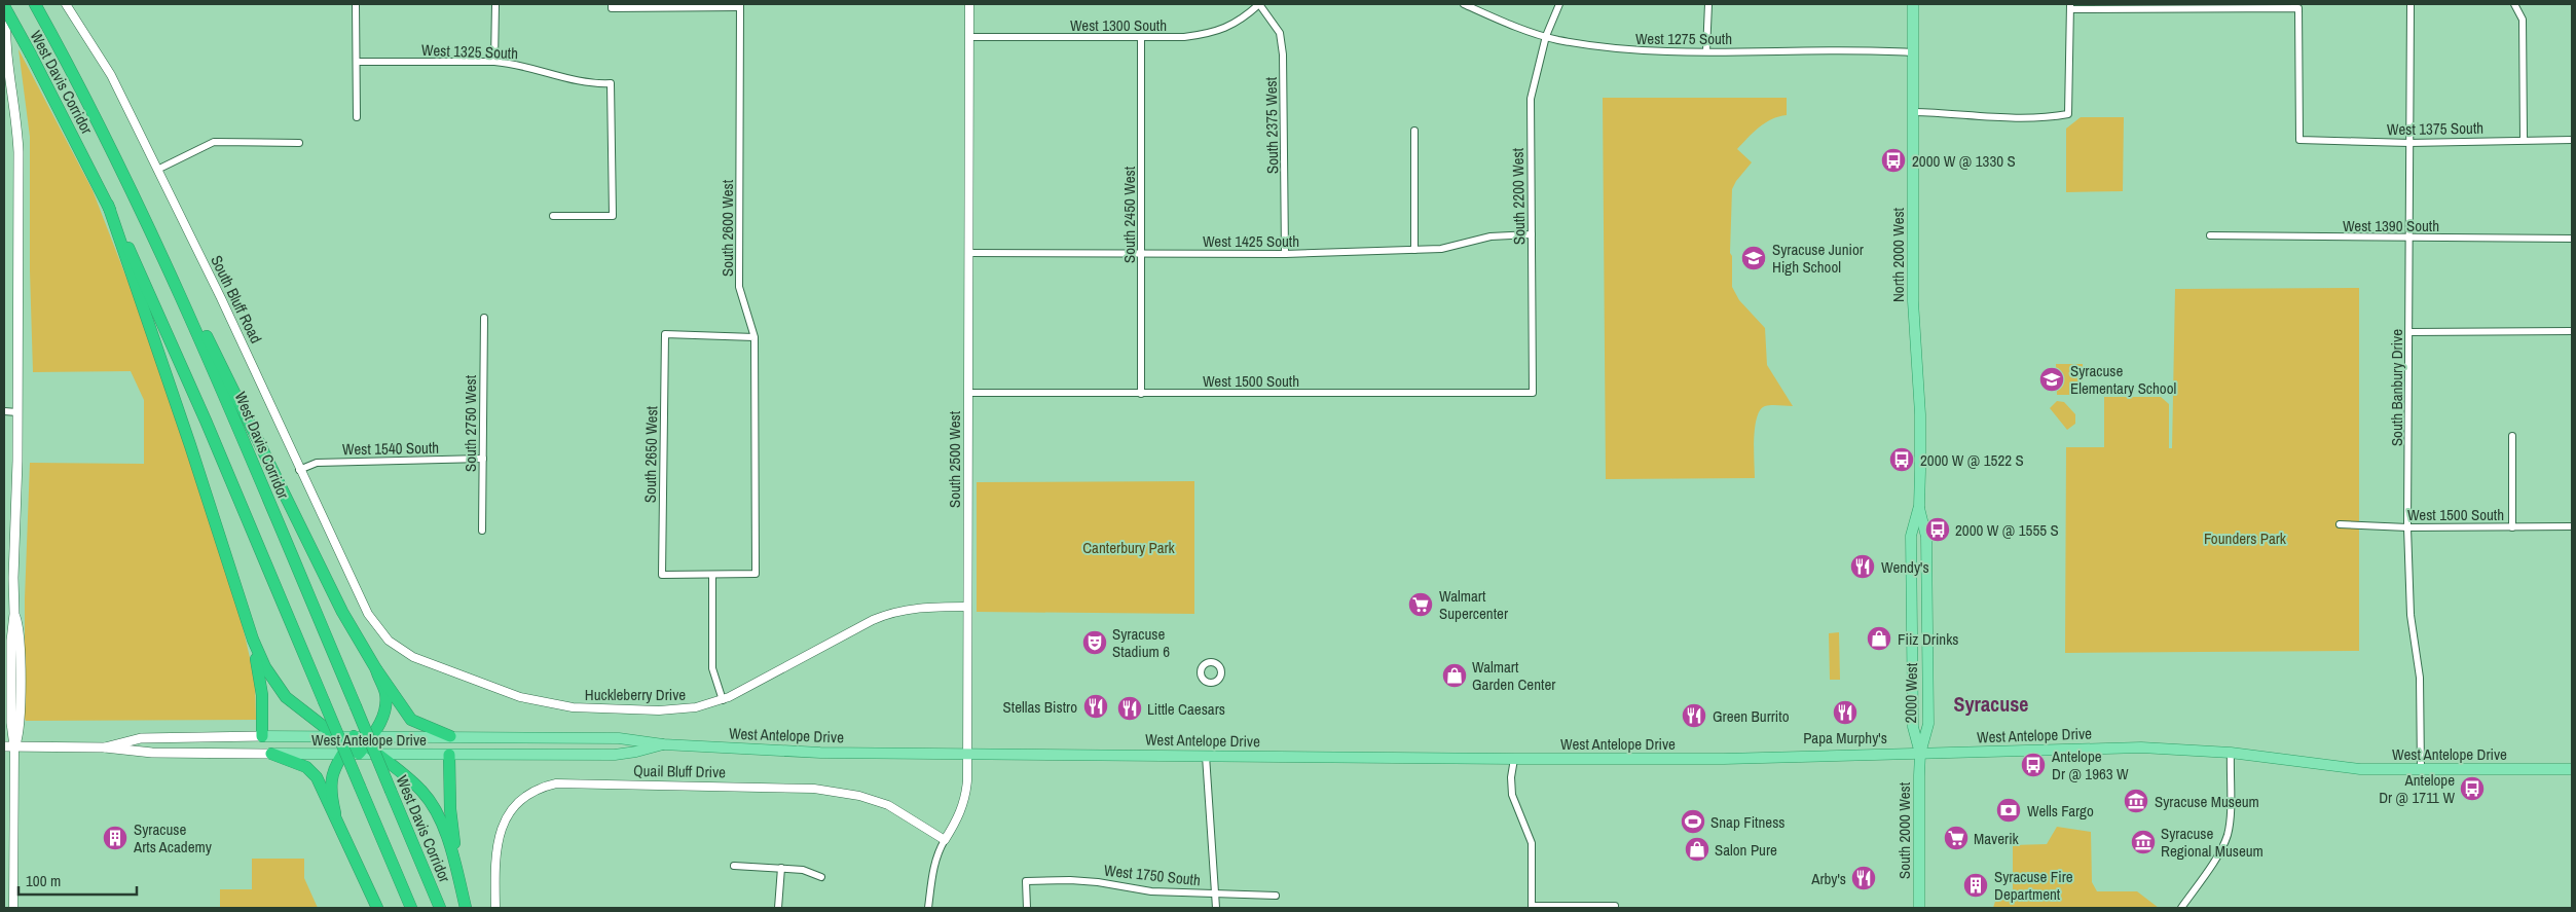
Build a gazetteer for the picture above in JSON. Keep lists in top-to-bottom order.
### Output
{
  "streets": {
    "highway": ["West Davis Corridor"],
    "main road": [
      "North 2000 West",
      "2000 West",
      "West Antelope Drive",
      "South 2000 West"
    ],
    "street": [
      "West 1300 South",
      "West 1275 South",
      "West 1325 South",
      "South 2375 West",
      "West 1375 South",
      "South 2200 West",
      "South 2450 West",
      "West 1390 South",
      "South 2600 West",
      "West 1425 South",
      "South Bluff Road",
      "West 1500 South",
      "South Banbury Drive",
      "South 2750 West",
      "West 1540 South",
      "South 2650 West",
      "South 2500 West",
      "Huckleberry Drive",
      "Quail Bluff Drive",
      "West 1750 South"
    ]
  },
  "crossings": [
    ["West 1300 South", "South 2375 West"],
    ["West 1300 South", "South 2450 West"],
    ["West 1300 South", "South 2500 West"],
    ["West 1275 South", "South 2200 West"],
    ["West 1275 South", "North 2000 West"],
    ["South 2375 West", "West 1425 South"],
    ["West 1375 South", "South Banbury Drive"],
    ["South 2200 West", "West 1425 South"],
    ["South 2200 West", "West 1500 South"],
    ["South 2450 West", "West 1425 South"],
    ["South 2450 West", "West 1500 South"],
    ["West 1390 South", "South Banbury Drive"],
    ["South 2600 West", "South 2650 West"],
    ["West 1425 South", "South 2500 West"],
    ["North 2000 West", "2000 West"],
    ["South Bluff Road", "West 1540 South"],
    ["South Bluff Road", "Huckleberry Drive"],
    ["West 1500 South", "South Banbury Drive"],
    ["West 1500 South", "South 2500 West"],
    ["South Banbury Drive", "West Antelope Drive"],
    ["South 2750 West", "West 1540 South"],
    ["South 2500 West", "Huckleberry Drive"],
    ["South 2500 West", "West Antelope Drive"],
    ["South 2500 West", "Quail Bluff Drive"],
    ["2000 West", "West Antelope Drive"],
    ["2000 West", "South 2000 West"],
    ["West Antelope Drive", "South 2000 West"]
  ],
  "districts": ["Syracuse"],
  "parks": ["Founders Park", "Canterbury Park"],
  "places": {
    "bus stop": [
      "2000 W @ 1330 S",
      "2000 W @ 1522 S",
      "2000 W @ 1555 S",
      "Antelope Dr @ 1963 W",
      "Antelope Dr @ 1711 W"
    ],
    "school or university": ["Syracuse Junior High School", "Syracuse Elementary School"],
    "restaurant": [
      "Wendy's",
      "Stellas Bistro",
      "Little Caesars",
      "Papa Murphy's",
      "Green Burrito",
      "Arby's"
    ],
    "supermarket": ["Walmart Supercenter", "Maverik"],
    "shop": ["Fiiz Drinks", "Walmart Garden Center", "Salon Pure"],
    "theatre": ["Syracuse Stadium 6"],
    "museum": ["Syracuse Museum", "Syracuse Regional Museum"],
    "bank": ["Wells Fargo"],
    "sports": ["Snap Fitness"],
    "building": ["Syracuse Arts Academy", "Syracuse Fire Department"]
  },
  "scale_bar": "100 m"
}
